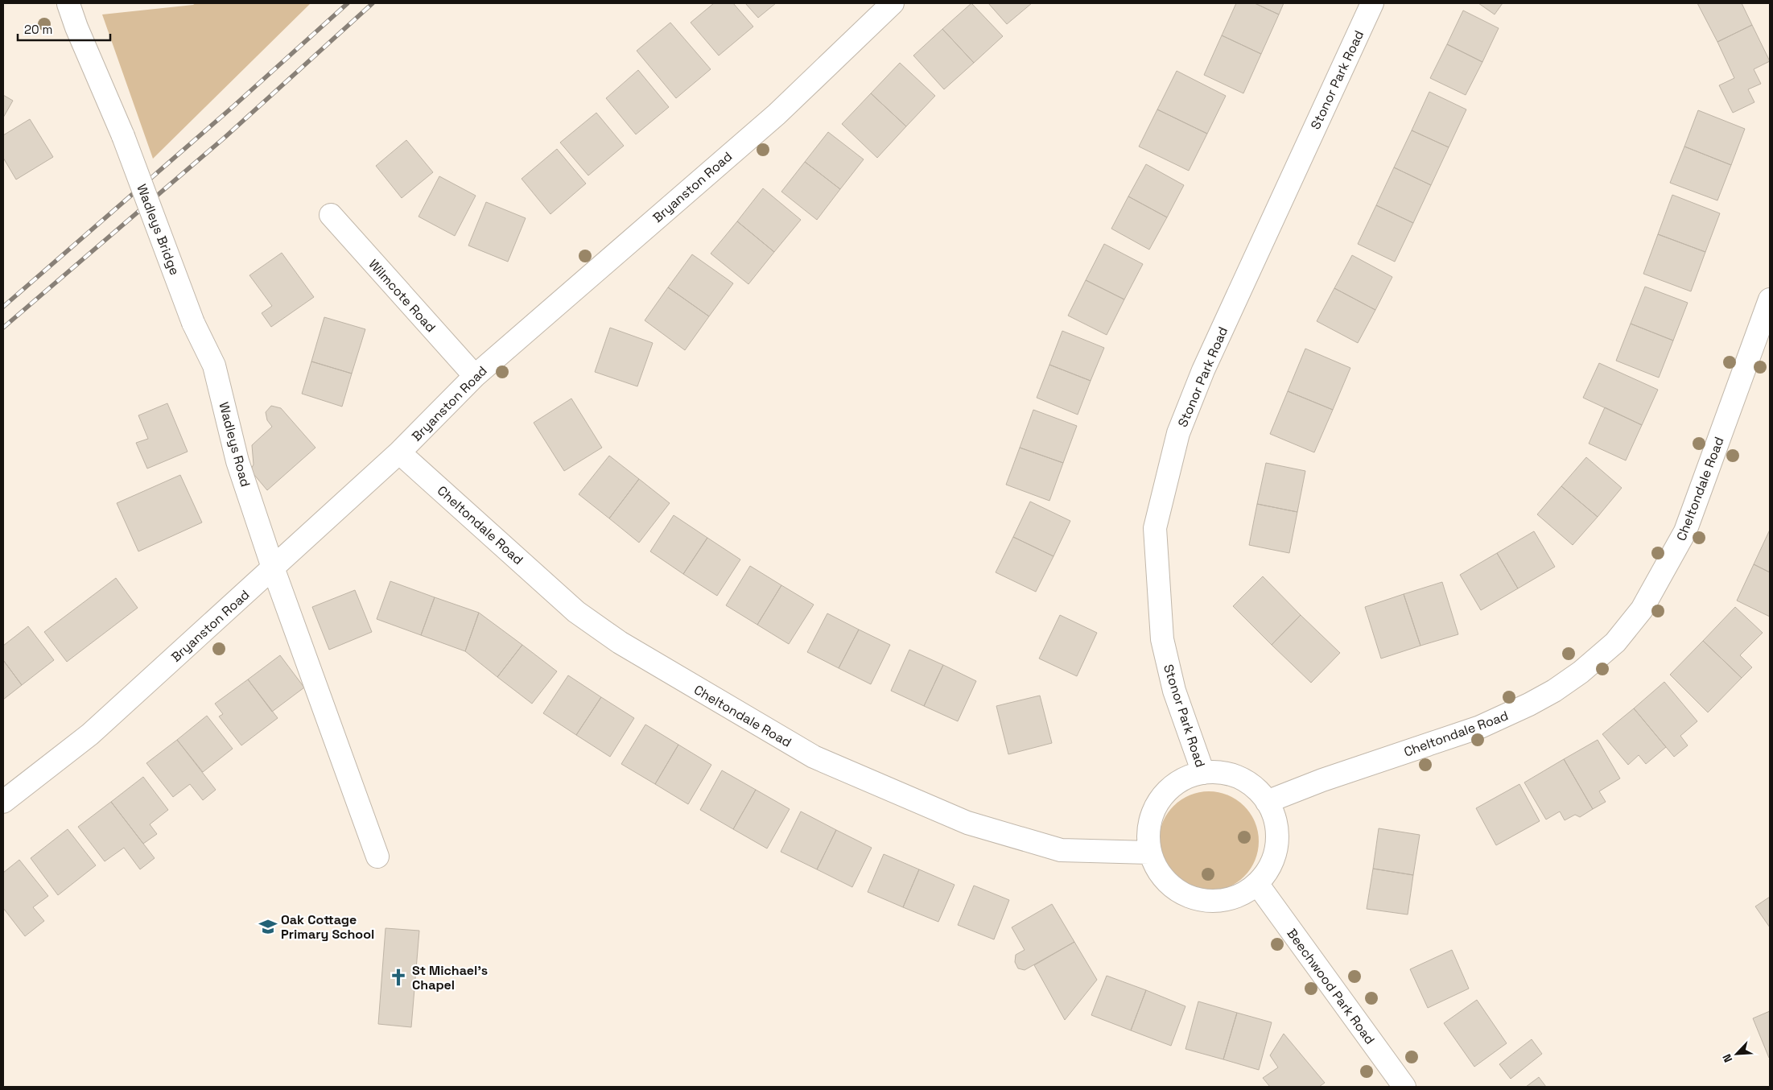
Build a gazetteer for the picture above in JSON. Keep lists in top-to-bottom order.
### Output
{
  "streets": {
    "street": [
      "Stonor Park Road",
      "Bryanston Road",
      "Wadleys Bridge",
      "Wilmcote Road",
      "Wadleys Road",
      "Cheltondale Road",
      "Beechwood Park Road"
    ]
  },
  "crossings": [
    ["Stonor Park Road", "Cheltondale Road"],
    ["Stonor Park Road", "Beechwood Park Road"],
    ["Bryanston Road", "Wilmcote Road"],
    ["Bryanston Road", "Wadleys Road"],
    ["Bryanston Road", "Cheltondale Road"],
    ["Wadleys Bridge", "Wadleys Road"],
    ["Cheltondale Road", "Beechwood Park Road"]
  ],
  "places": {
    "school or university": ["Oak Cottage Primary School"],
    "church": ["St Michael's Chapel"]
  },
  "scale_bar": "20 m",
  "north": "bottom left"
}
